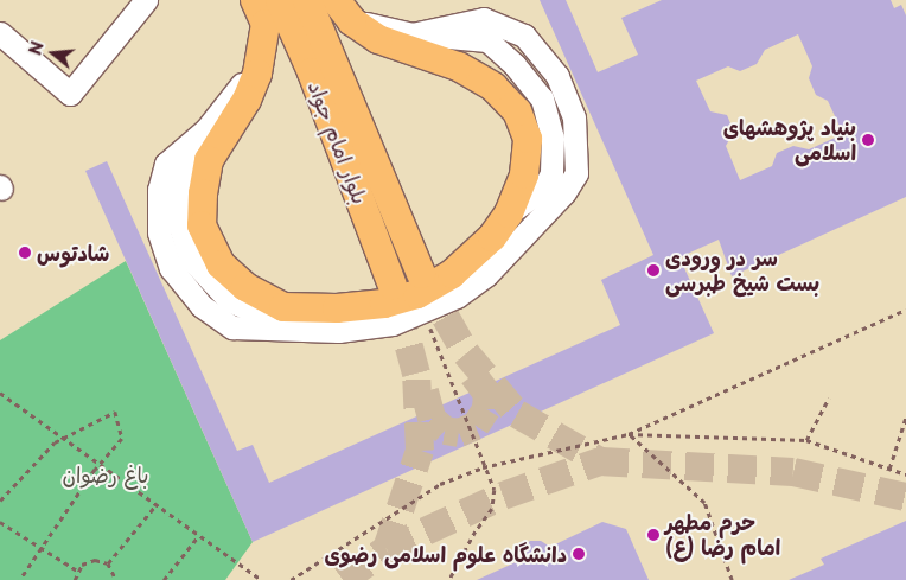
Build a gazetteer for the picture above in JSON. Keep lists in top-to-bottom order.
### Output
{
  "streets": {
    "main road": ["بلوار امام جواد"]
  },
  "parks": ["باغ رضوان"],
  "places": [
    "بنیاد پژوهشهای اسلامی",
    "شادتوس",
    "سر در ورودی بست شیخ طبرسی",
    "حرم مطهر امام رضا (ع)",
    "دانشگاه علوم اسلامی رضوی"
  ],
  "north": "left"
}
